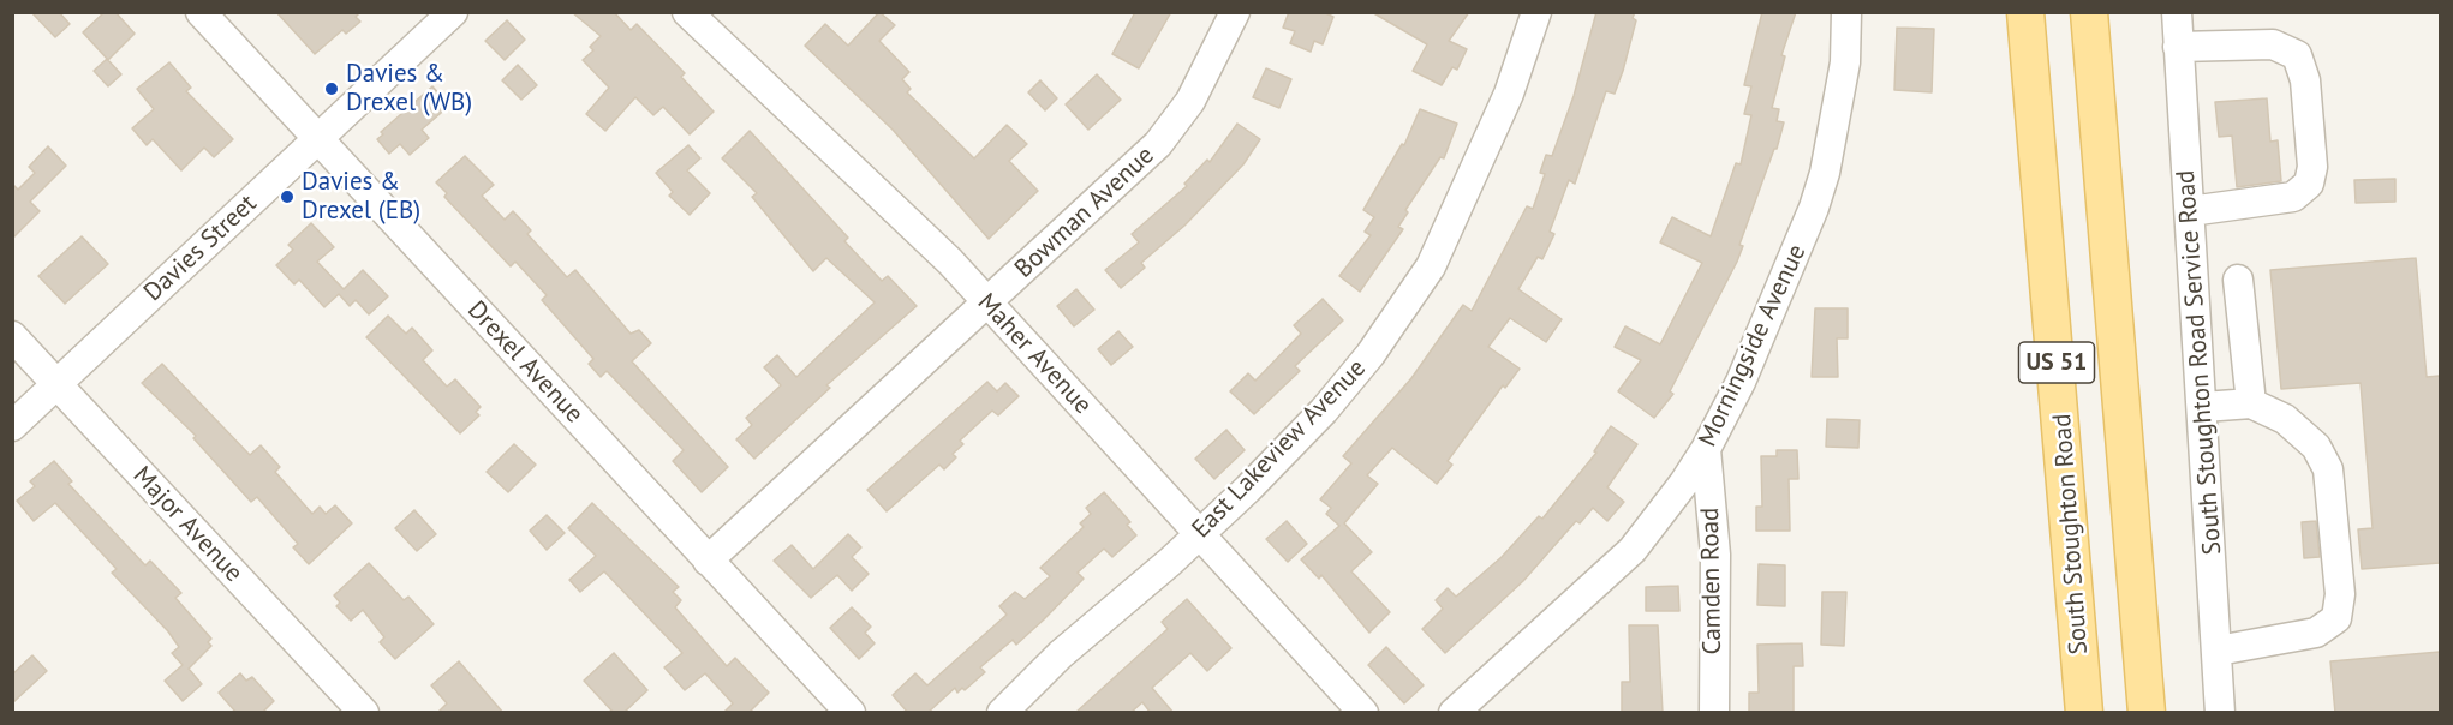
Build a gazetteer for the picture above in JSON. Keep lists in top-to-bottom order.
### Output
{
  "streets": {
    "main road": ["US 51", "South Stoughton Road"],
    "street": [
      "Bowman Avenue",
      "Davies Street",
      "Morningside Avenue",
      "Maher Avenue",
      "Drexel Avenue",
      "South Stoughton Road Service Road",
      "East Lakeview Avenue",
      "Major Avenue",
      "Camden Road"
    ]
  },
  "crossings": [
    ["Bowman Avenue", "Maher Avenue"],
    ["Bowman Avenue", "Drexel Avenue"],
    ["Davies Street", "Drexel Avenue"],
    ["Davies Street", "Major Avenue"],
    ["Morningside Avenue", "Camden Road"],
    ["Maher Avenue", "East Lakeview Avenue"]
  ],
  "places": ["Davies & Drexel (WB)", "Davies & Drexel (EB)"]
}
